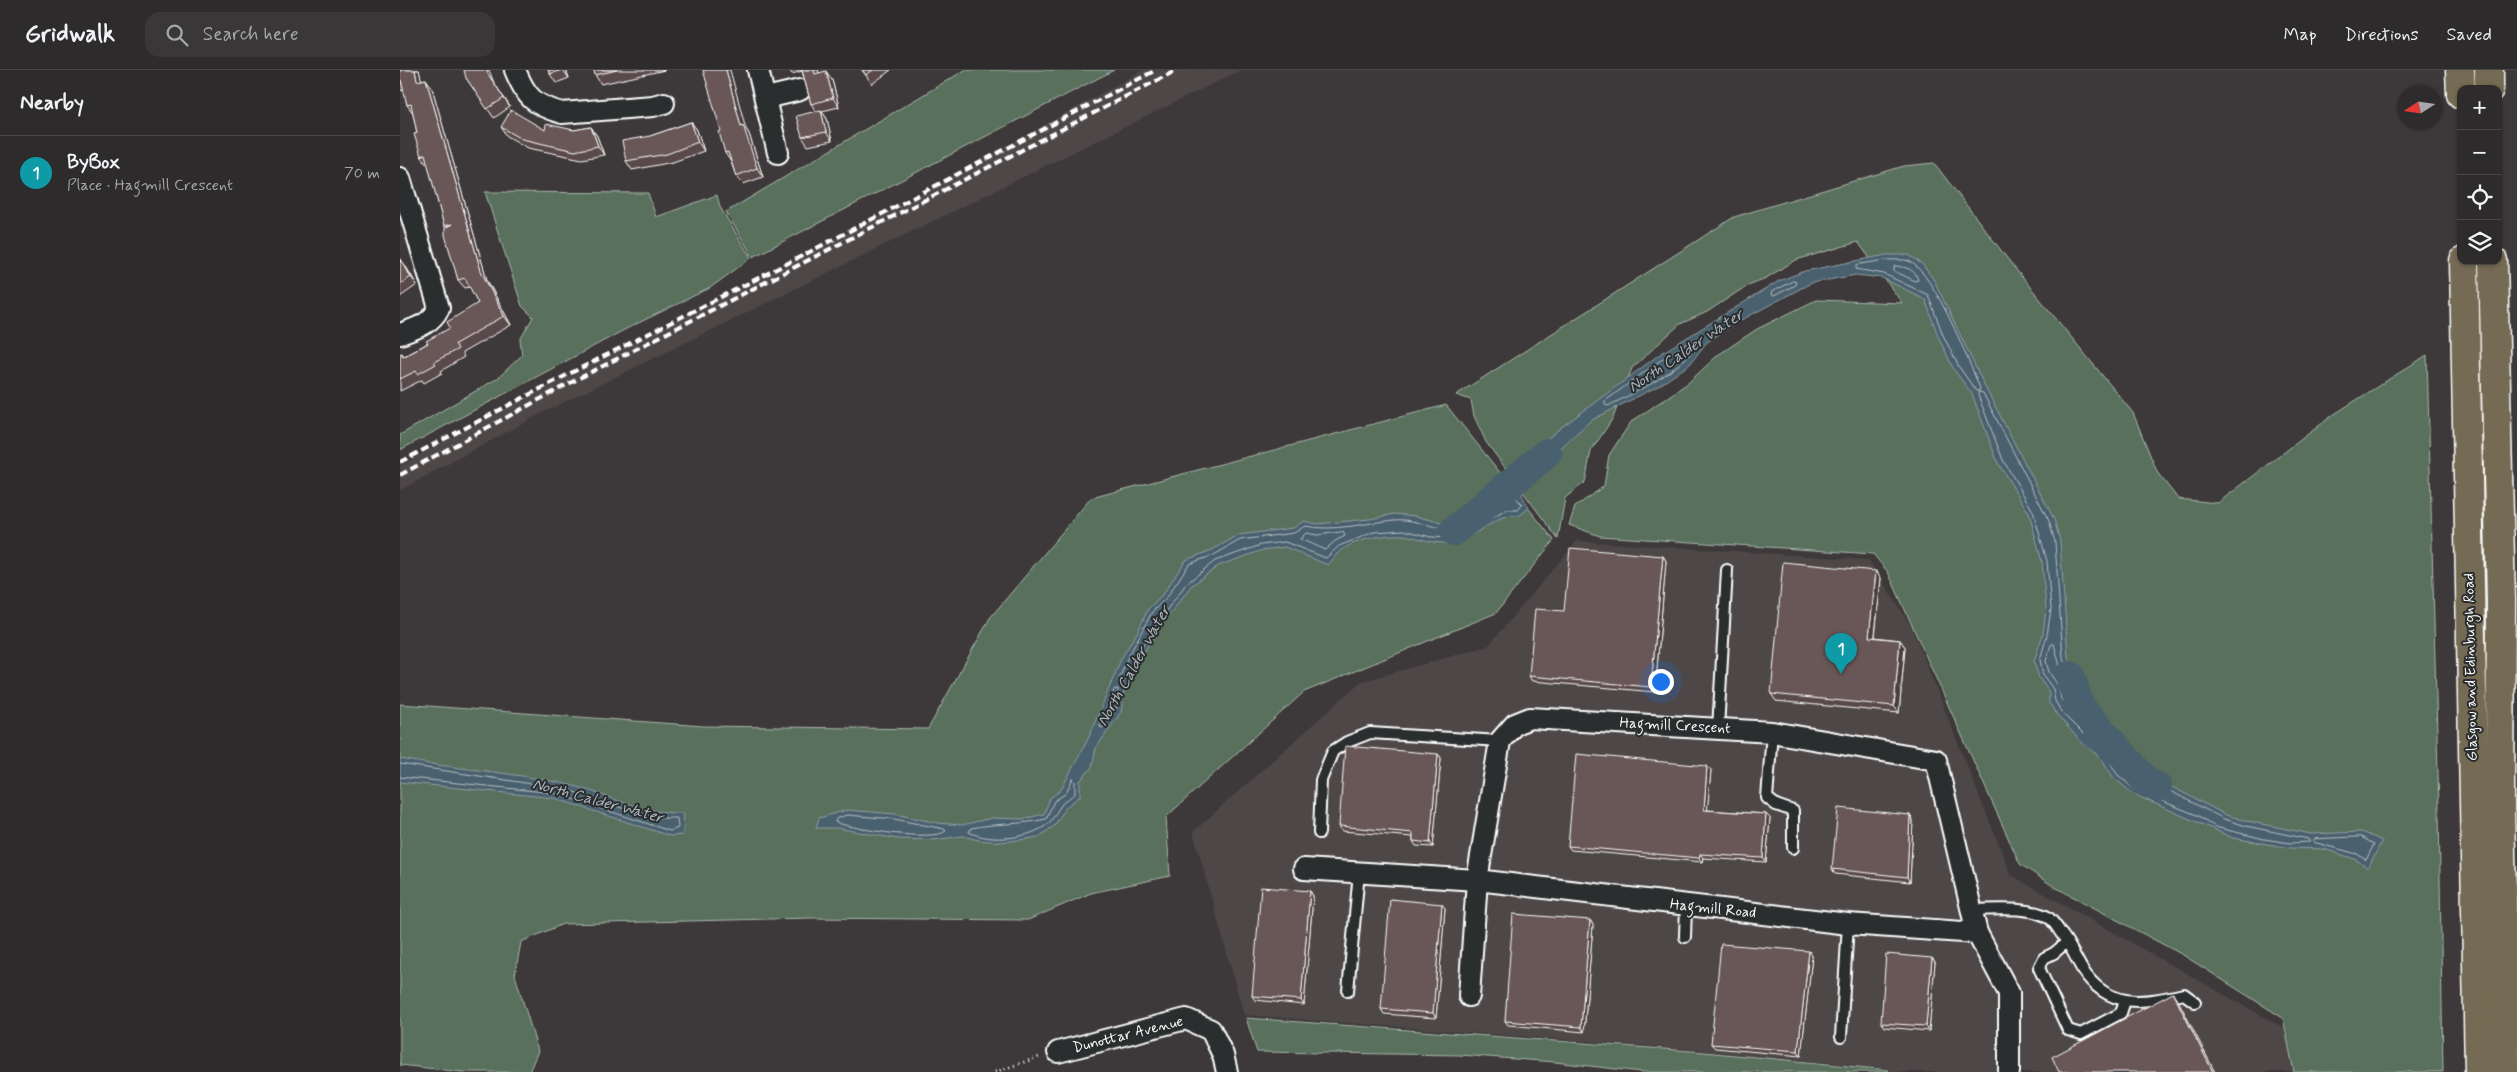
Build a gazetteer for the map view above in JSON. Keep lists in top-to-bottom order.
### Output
{
  "streets": {
    "highway": ["Glasgow and Edinburgh Road"],
    "street": ["Hagmill Crescent", "Hagmill Road", "Dunottar Avenue"]
  },
  "crossings": [
    ["Hagmill Crescent", "Hagmill Road"]
  ],
  "water": ["North Calder Water"],
  "north": "left",
  "page": {
    "header": "Gridwalk",
    "search": "Search here",
    "nav": ["Map", "Directions", "Saved"],
    "heading": "Nearby",
    "map_buttons": ["+", "−"],
    "list": [
      {
        "mark": "1",
        "name": "ByBox",
        "note": "Place · Hagmill Crescent",
        "value": "70 m"
      }
    ],
    "pins": "1"
  }
}
